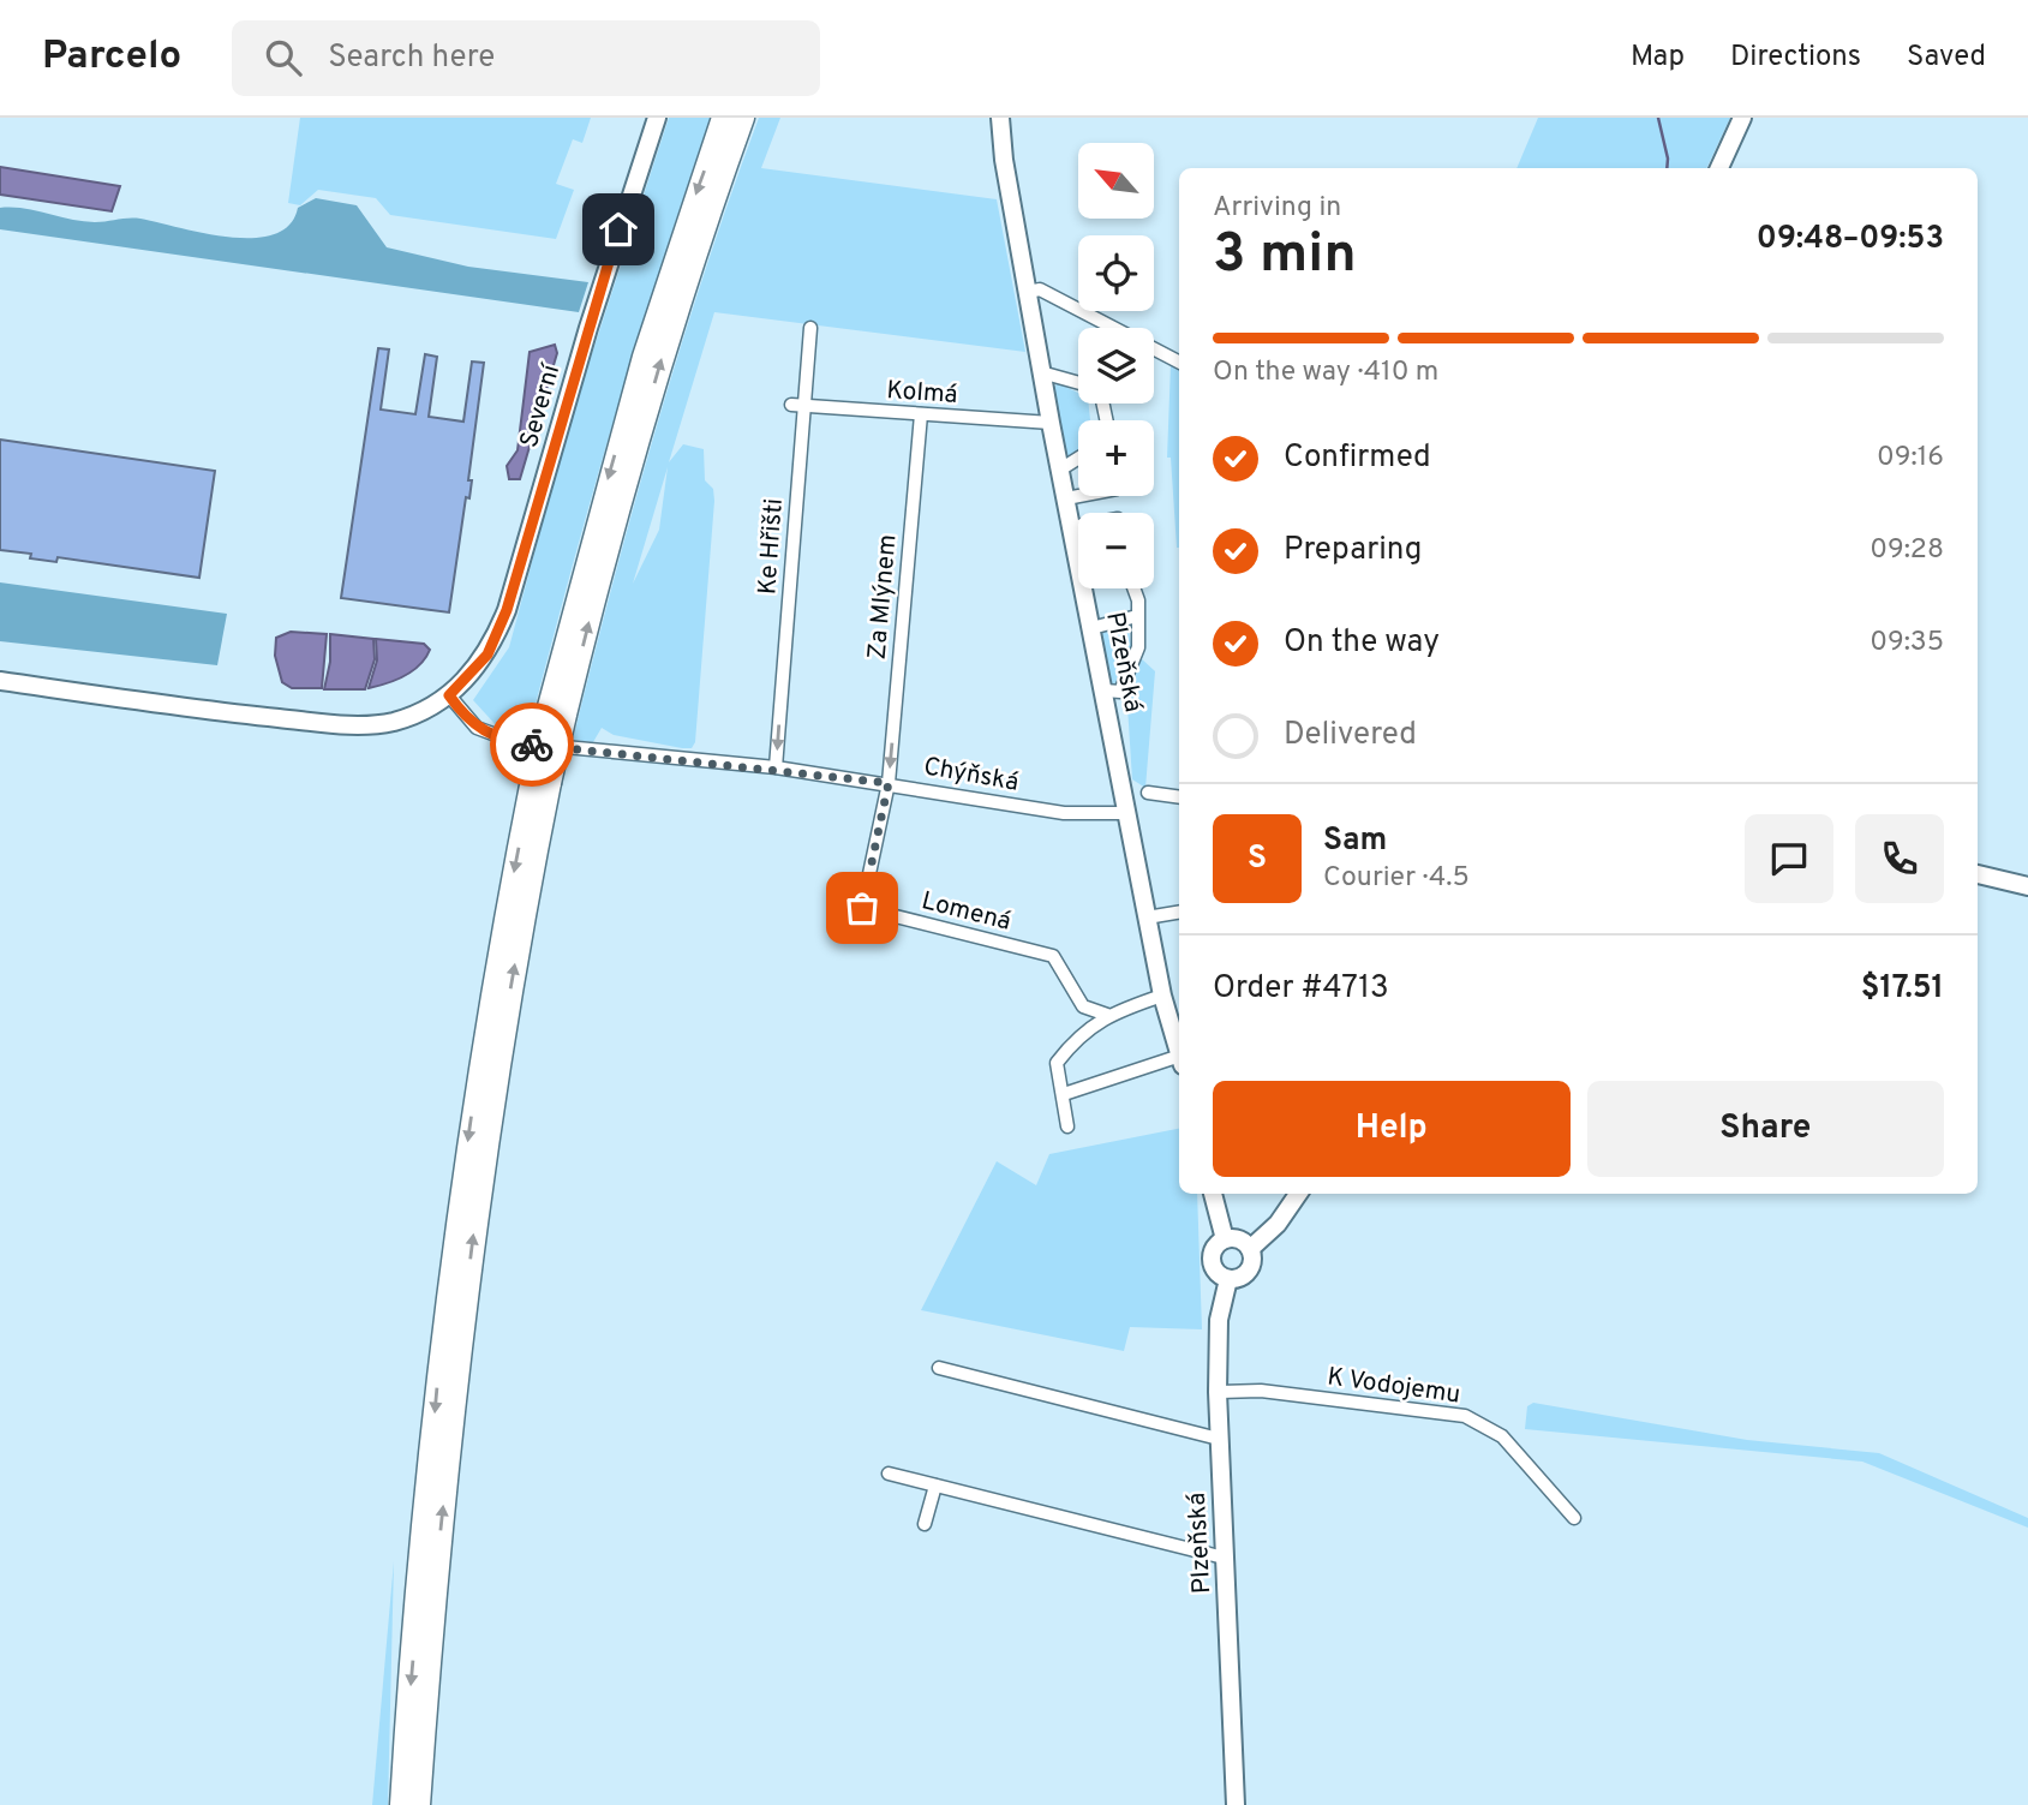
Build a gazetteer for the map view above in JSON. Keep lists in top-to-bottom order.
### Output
{
  "streets": {
    "main road": ["Severní", "Plzeňská"],
    "street": [
      "Kolmá",
      "Ke Hřišti",
      "Za Mlýnem",
      "Chýňská",
      "Lomená",
      "K Vodojemu"
    ]
  },
  "crossings": [
    ["Kolmá", "Ke Hřišti"],
    ["Kolmá", "Za Mlýnem"],
    ["Kolmá", "Plzeňská"],
    ["Severní", "Chýňská"],
    ["Ke Hřišti", "Chýňská"],
    ["Za Mlýnem", "Chýňská"],
    ["Za Mlýnem", "Lomená"],
    ["Plzeňská", "Chýňská"],
    ["Plzeňská", "K Vodojemu"],
    ["Chýňská", "Lomená"]
  ],
  "one_way": ["Ke Hřišti", "Za Mlýnem"],
  "north": "top left",
  "page": {
    "header": "Parcelo",
    "search": "Search here",
    "nav": ["Map", "Directions", "Saved"],
    "map_buttons": ["+", "−"],
    "heading": ["3 min", "Arriving in", "09:48–09:53"],
    "panel": [
      "Sam",
      "Courier · 4.5",
      "Order #4713",
      "$17.51"
    ],
    "bar": "On the way · 410 m",
    "list": [
      ["Confirmed", "09:16"],
      ["Preparing", "09:28"],
      ["On the way", "09:35"],
      "Delivered"
    ],
    "round": "S",
    "buttons": ["Help", "Share"]
  }
}
